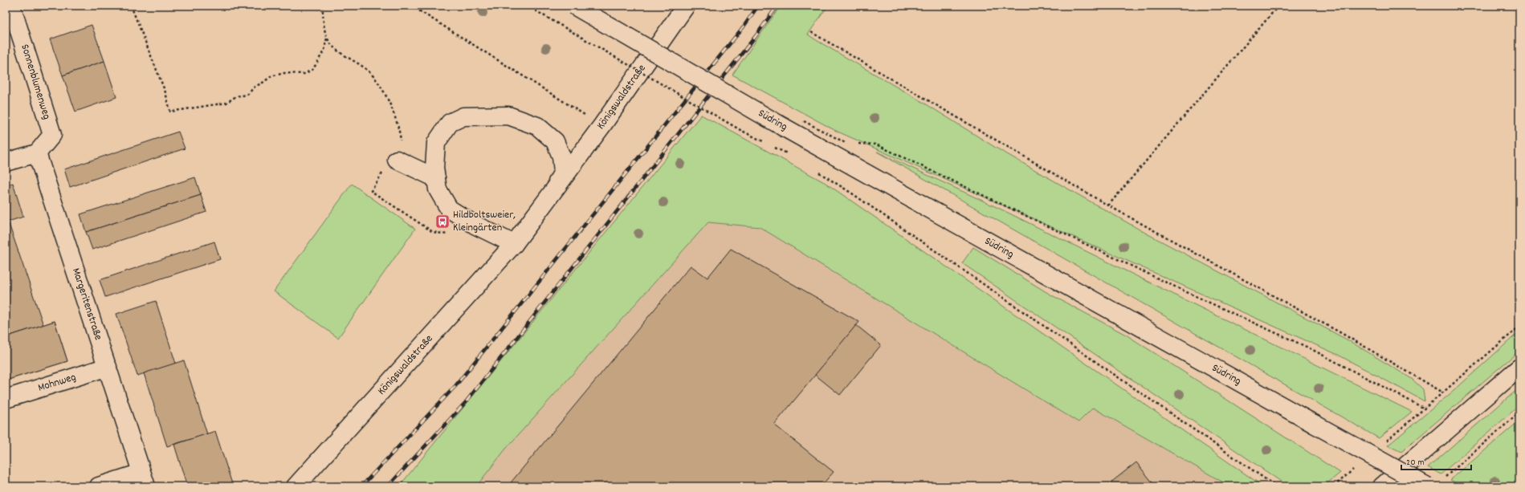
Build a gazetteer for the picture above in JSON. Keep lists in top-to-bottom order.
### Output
{
  "streets": {
    "street": [
      "Sonnenblumenweg",
      "Königswaldstraße",
      "Südring",
      "Margeritenstraße",
      "Mohnweg"
    ]
  },
  "crossings": [
    ["Sonnenblumenweg", "Margeritenstraße"],
    ["Margeritenstraße", "Mohnweg"]
  ],
  "places": {
    "bus stop": ["Hildboltsweier, Kleingärten"]
  },
  "scale_bar": "20 m"
}
